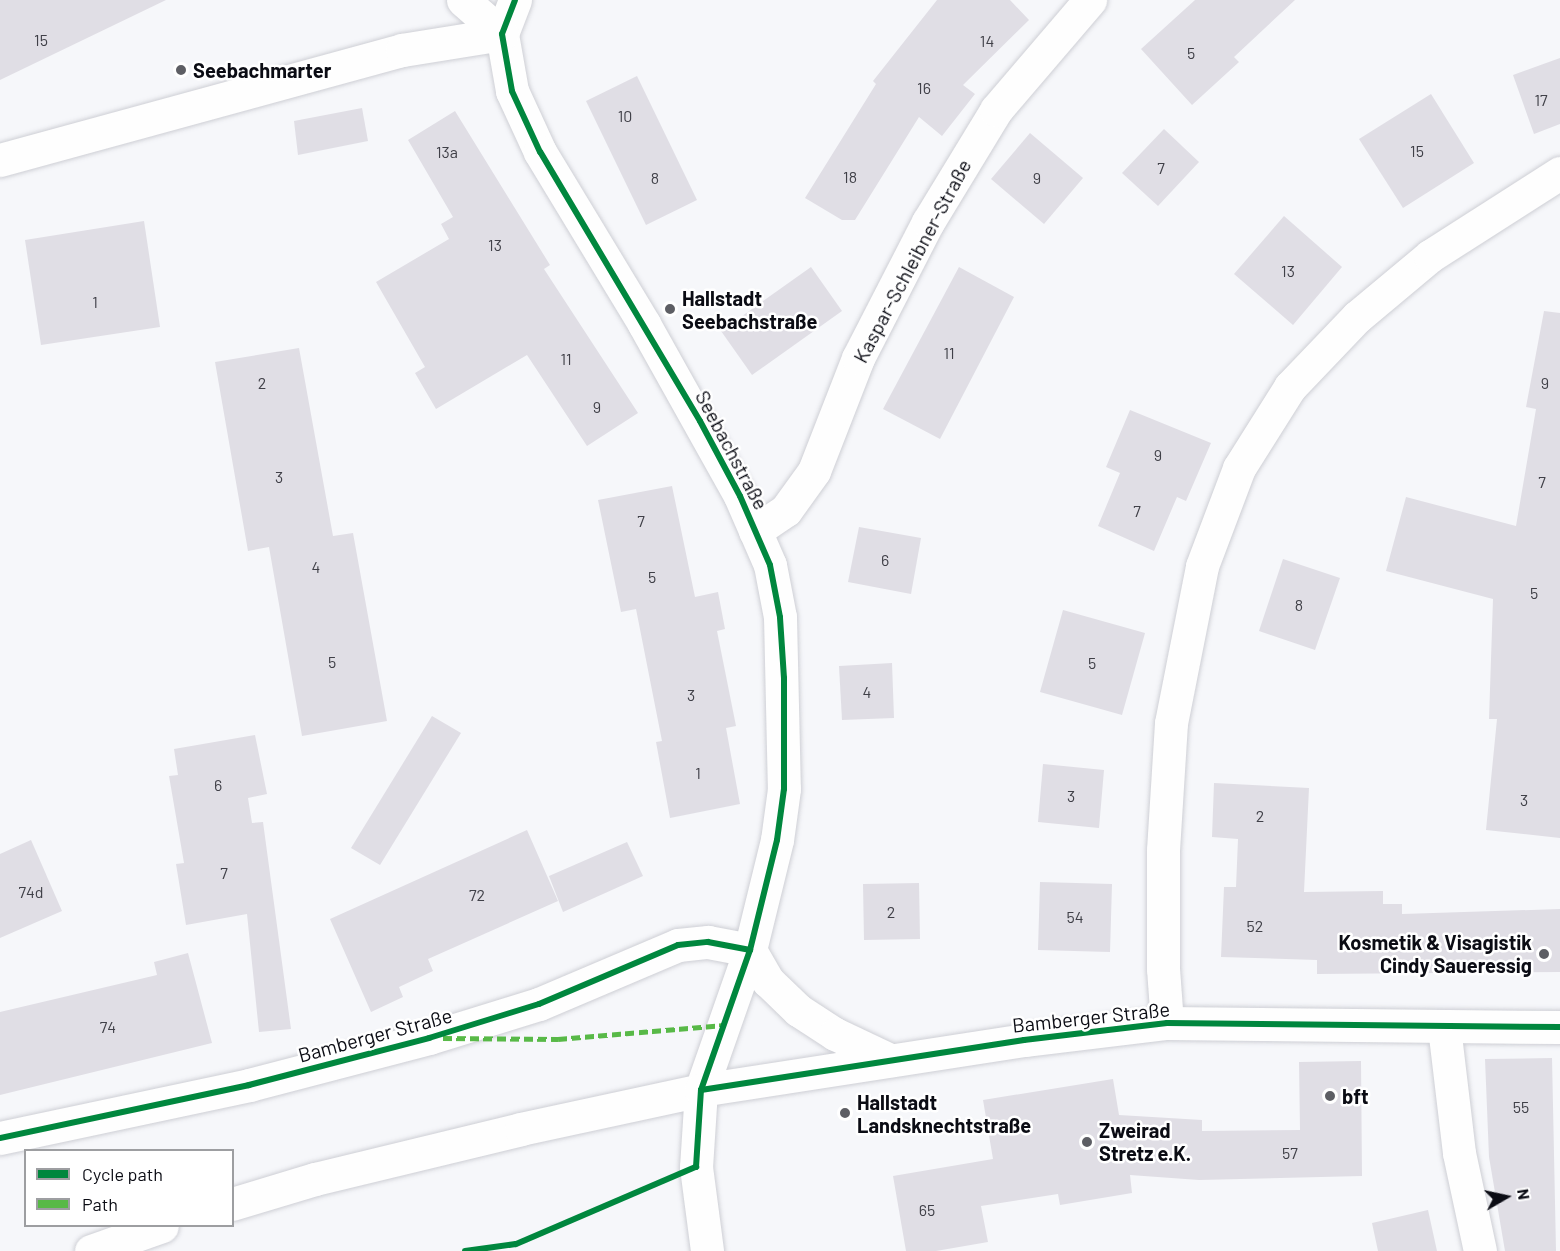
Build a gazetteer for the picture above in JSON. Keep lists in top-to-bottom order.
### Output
{
  "streets": {
    "street": ["Kaspar-Schleibner-Straße", "Seebachstraße", "Bamberger Straße"]
  },
  "crossings": [
    ["Kaspar-Schleibner-Straße", "Seebachstraße"],
    ["Seebachstraße", "Bamberger Straße"]
  ],
  "places": [
    "Seebachmarter",
    "Hallstadt Seebachstraße",
    "Kosmetik & Visagistik Cindy Saueressig",
    "bft",
    "Hallstadt Landsknechtstraße",
    "Zweirad Stretz e.K."
  ],
  "house_numbers": [
    "15",
    "14",
    "5",
    "16",
    "17",
    "10",
    "15",
    "13a",
    "7",
    "18",
    "8",
    "9",
    "13",
    "13",
    "1",
    "11",
    "11",
    "2",
    "9",
    "9",
    "9",
    "3",
    "7",
    "7",
    "7",
    "6",
    "4",
    "5",
    "5",
    "8",
    "5",
    "5",
    "4",
    "3",
    "1",
    "6",
    "3",
    "3",
    "2",
    "7",
    "74d",
    "72",
    "2",
    "54",
    "52",
    "74",
    "55",
    "57",
    "65"
  ],
  "legend": ["Cycle path", "Path"],
  "north": "right"
}
